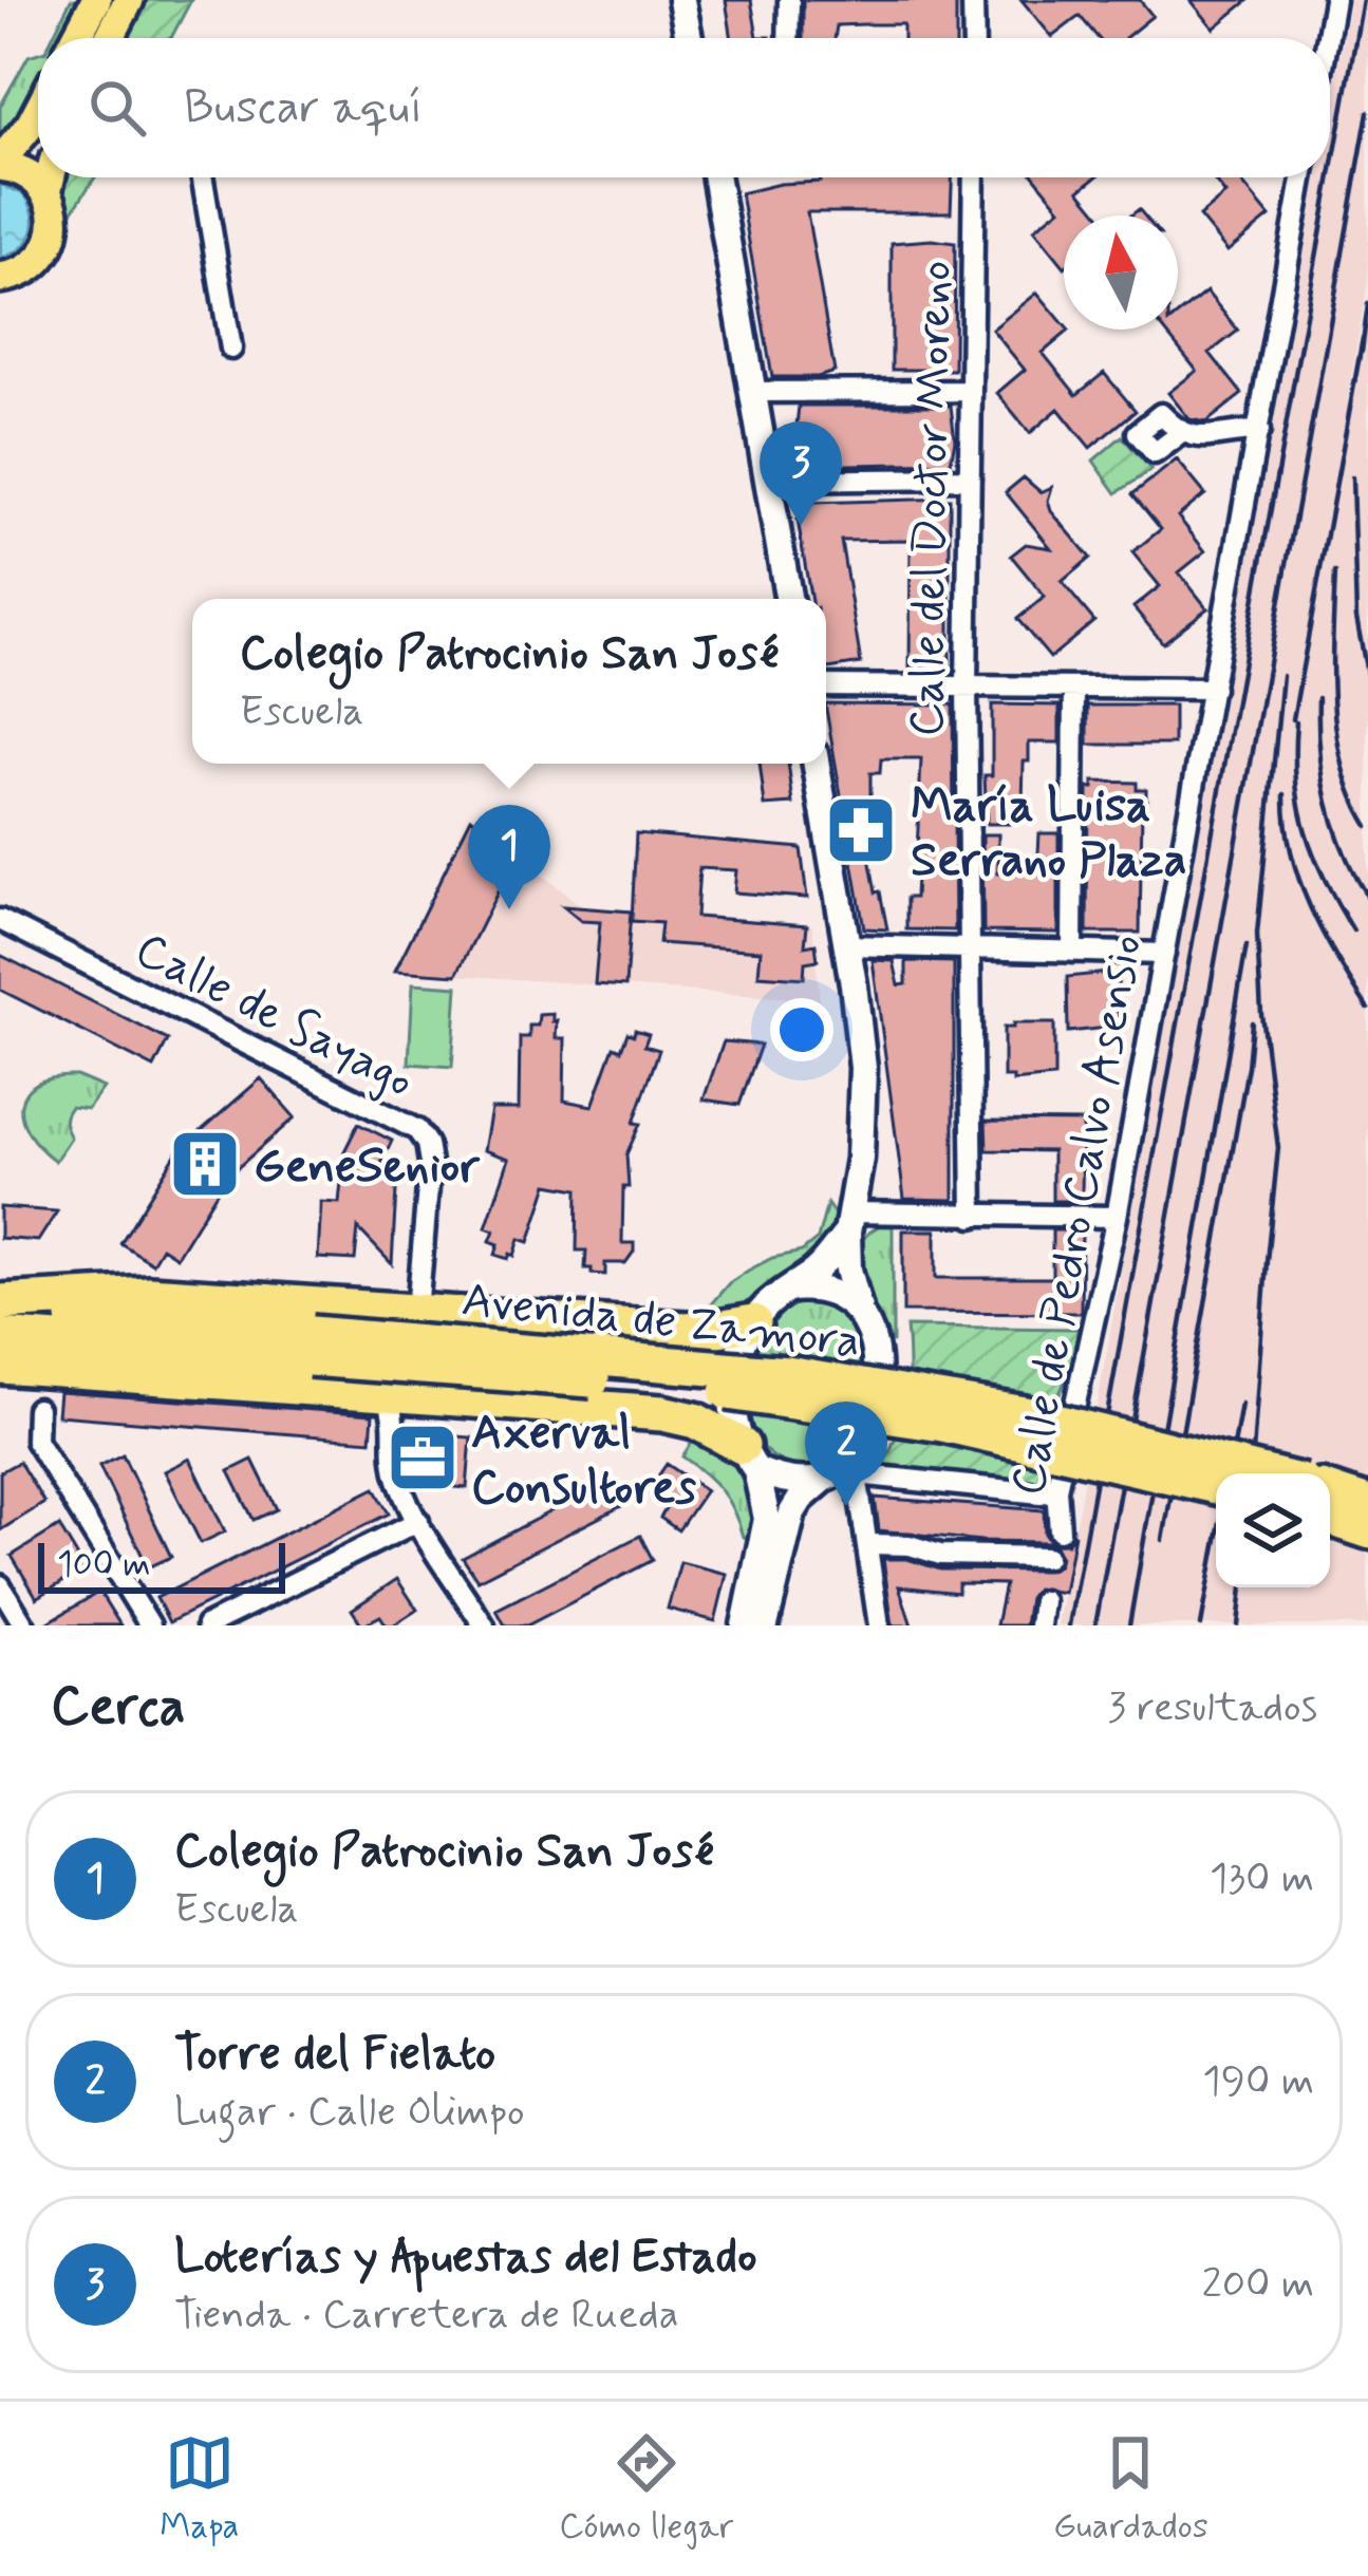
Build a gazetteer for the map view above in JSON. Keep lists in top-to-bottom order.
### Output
{
  "streets": {
    "highway": ["Avenida de Zamora"],
    "street": ["Calle del Doctor Moreno", "Calle de Sayago", "Calle de Pedro Calvo Asensio"]
  },
  "places": {
    "pharmacy": ["María Luisa Serrano Plaza"],
    "building": ["GeneSenior"],
    "office": ["Axerval Consultores"]
  },
  "scale_bar": "100 m",
  "north": "top",
  "page": {
    "search": "Buscar aquí",
    "pins": ["3", "1", "2"],
    "popup": ["Colegio Patrocinio San José", "Escuela"],
    "scale": "100 m",
    "heading": ["Cerca", "3 resultados"],
    "list": [
      {
        "mark": "1",
        "name": "Colegio Patrocinio San José",
        "note": "Escuela",
        "value": "130 m"
      },
      {
        "mark": "2",
        "name": "Torre del Fielato",
        "note": "Lugar · Calle Olimpo",
        "value": "190 m"
      },
      {
        "mark": "3",
        "name": "Loterías y Apuestas del Estado",
        "note": "Tienda · Carretera de Rueda",
        "value": "200 m"
      }
    ],
    "nav": ["Mapa", "Cómo llegar", "Guardados"]
  }
}
